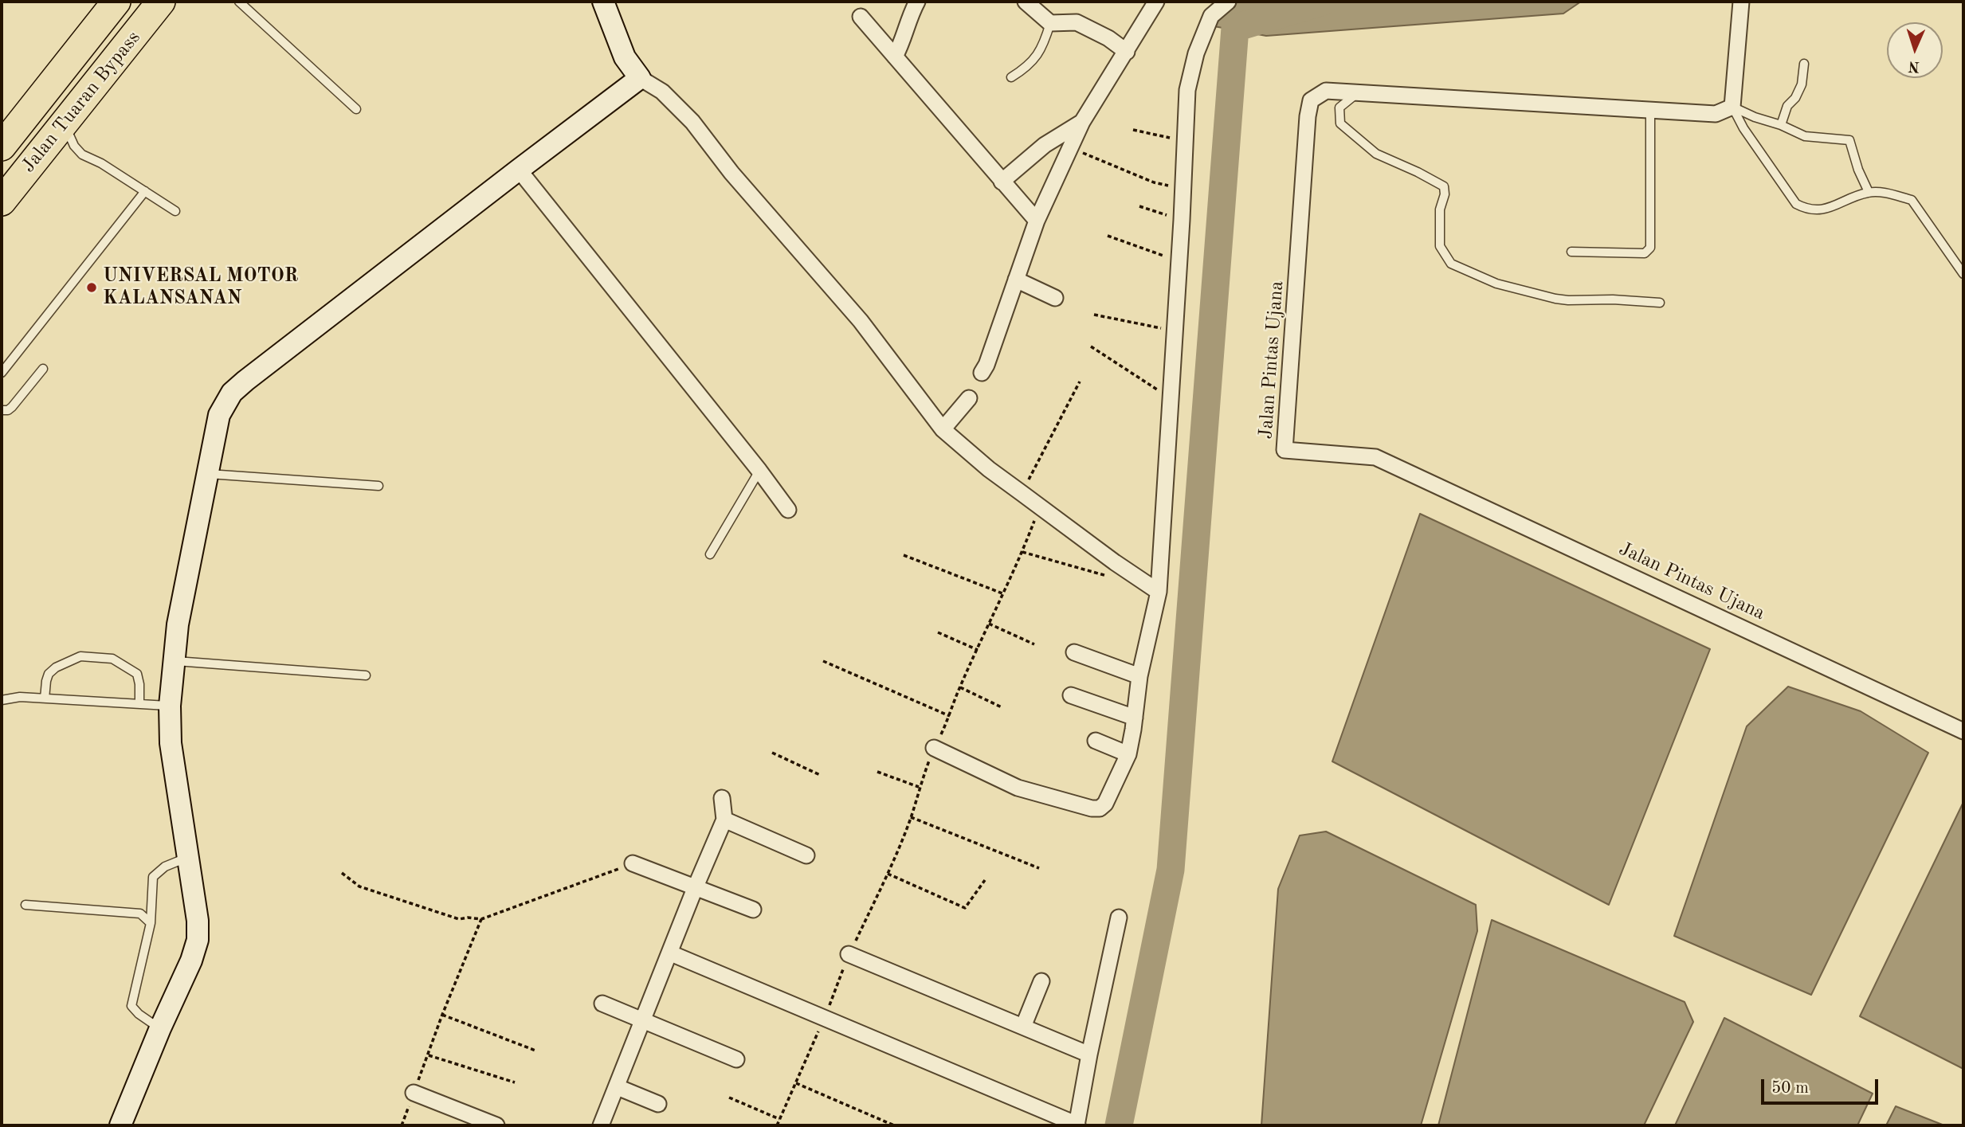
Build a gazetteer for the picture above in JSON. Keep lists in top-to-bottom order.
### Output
{
  "streets": {
    "highway": ["Jalan Tuaran Bypass"],
    "street": ["Jalan Pintas Ujana"]
  },
  "places": ["UNIVERSAL MOTOR KALANSANAN"],
  "scale_bar": "50 m",
  "north": "bottom"
}
